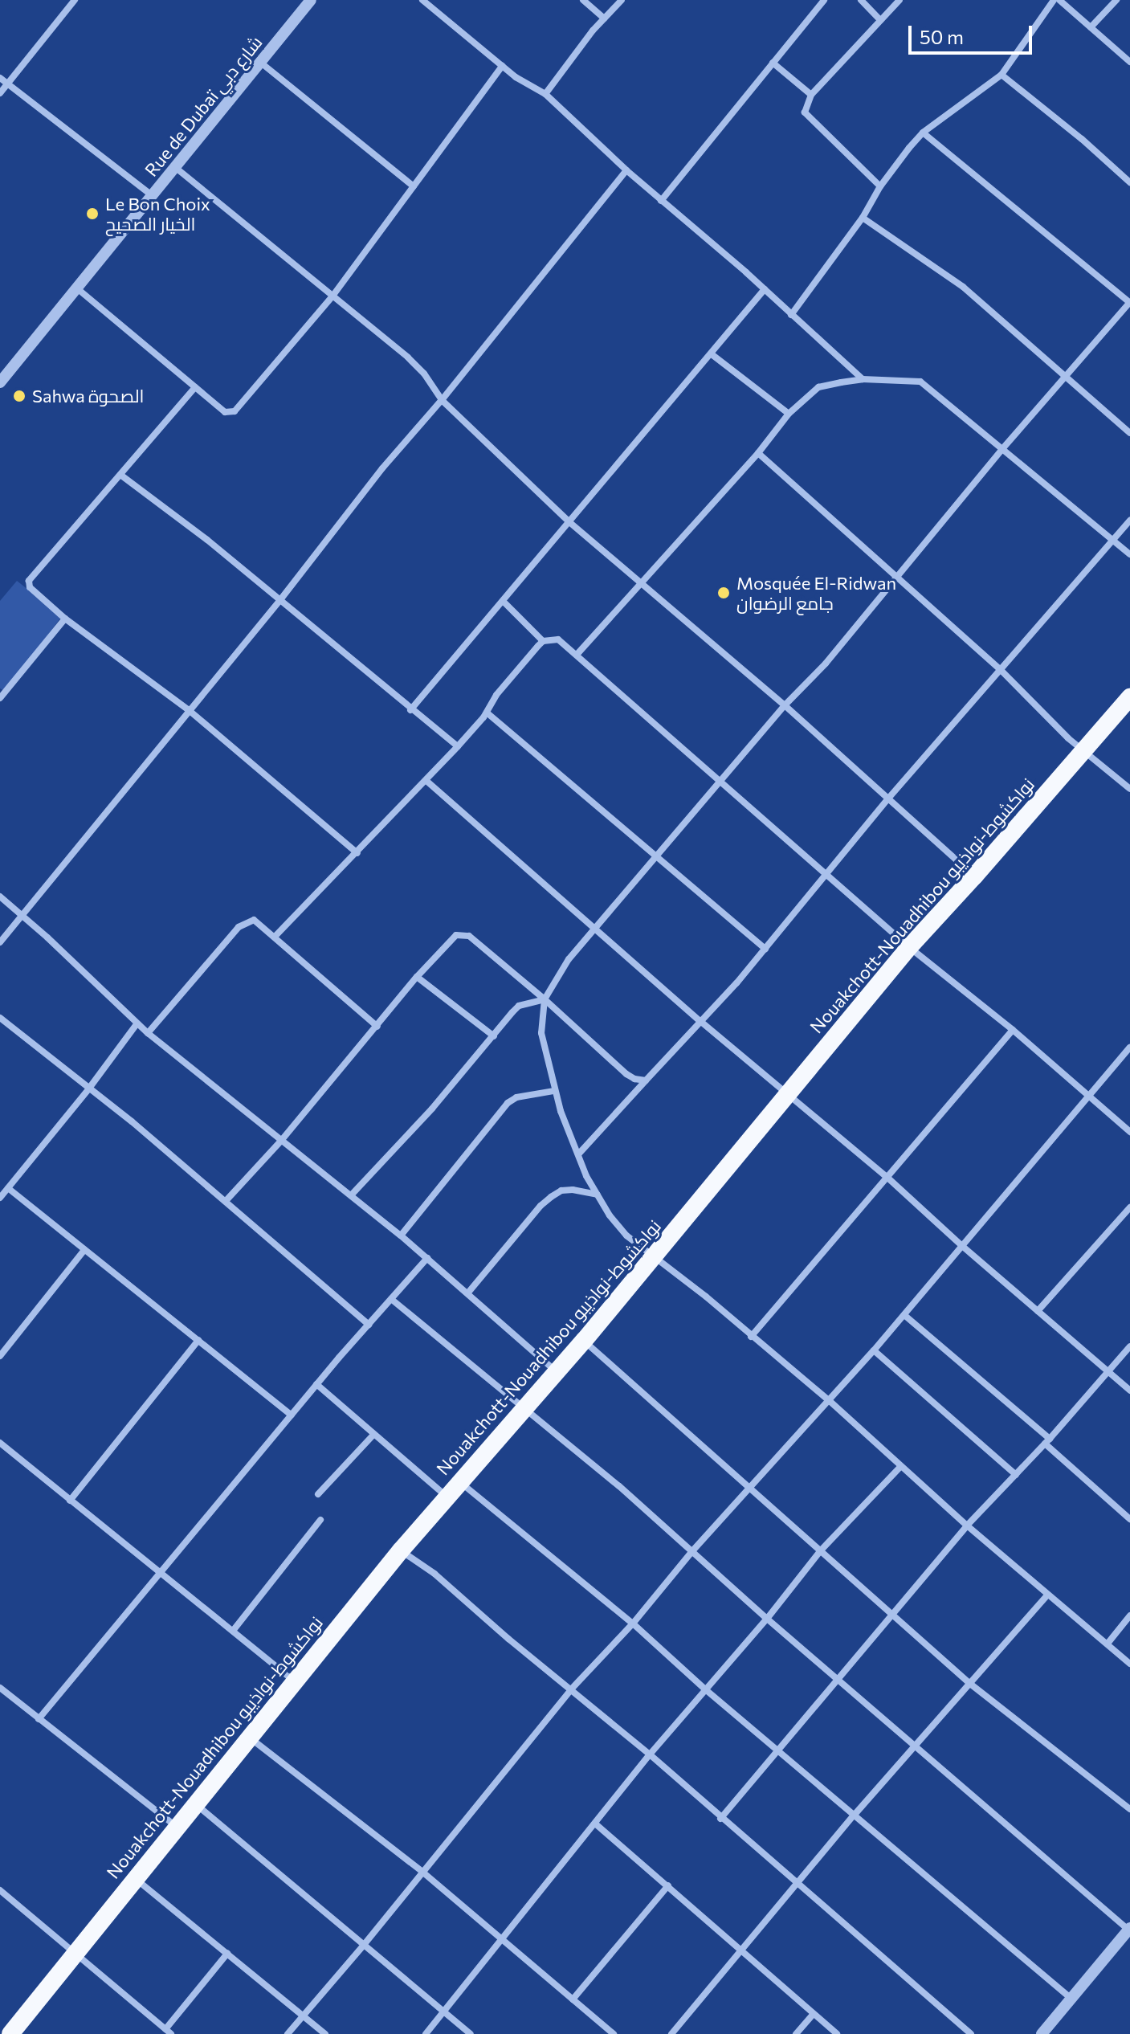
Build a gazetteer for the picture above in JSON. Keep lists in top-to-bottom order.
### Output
{
  "streets": {
    "highway": ["Nouakchott-Nouadhibou نواكشوط-نواذيبو"],
    "street": ["Rue de Dubaï شارع دبي"]
  },
  "places": ["Le Bon Choix الخيار الصحيح", "Sahwa الصحوة", "Mosquée El-Ridwan جامع الرضوان"],
  "scale_bar": "50 m"
}
